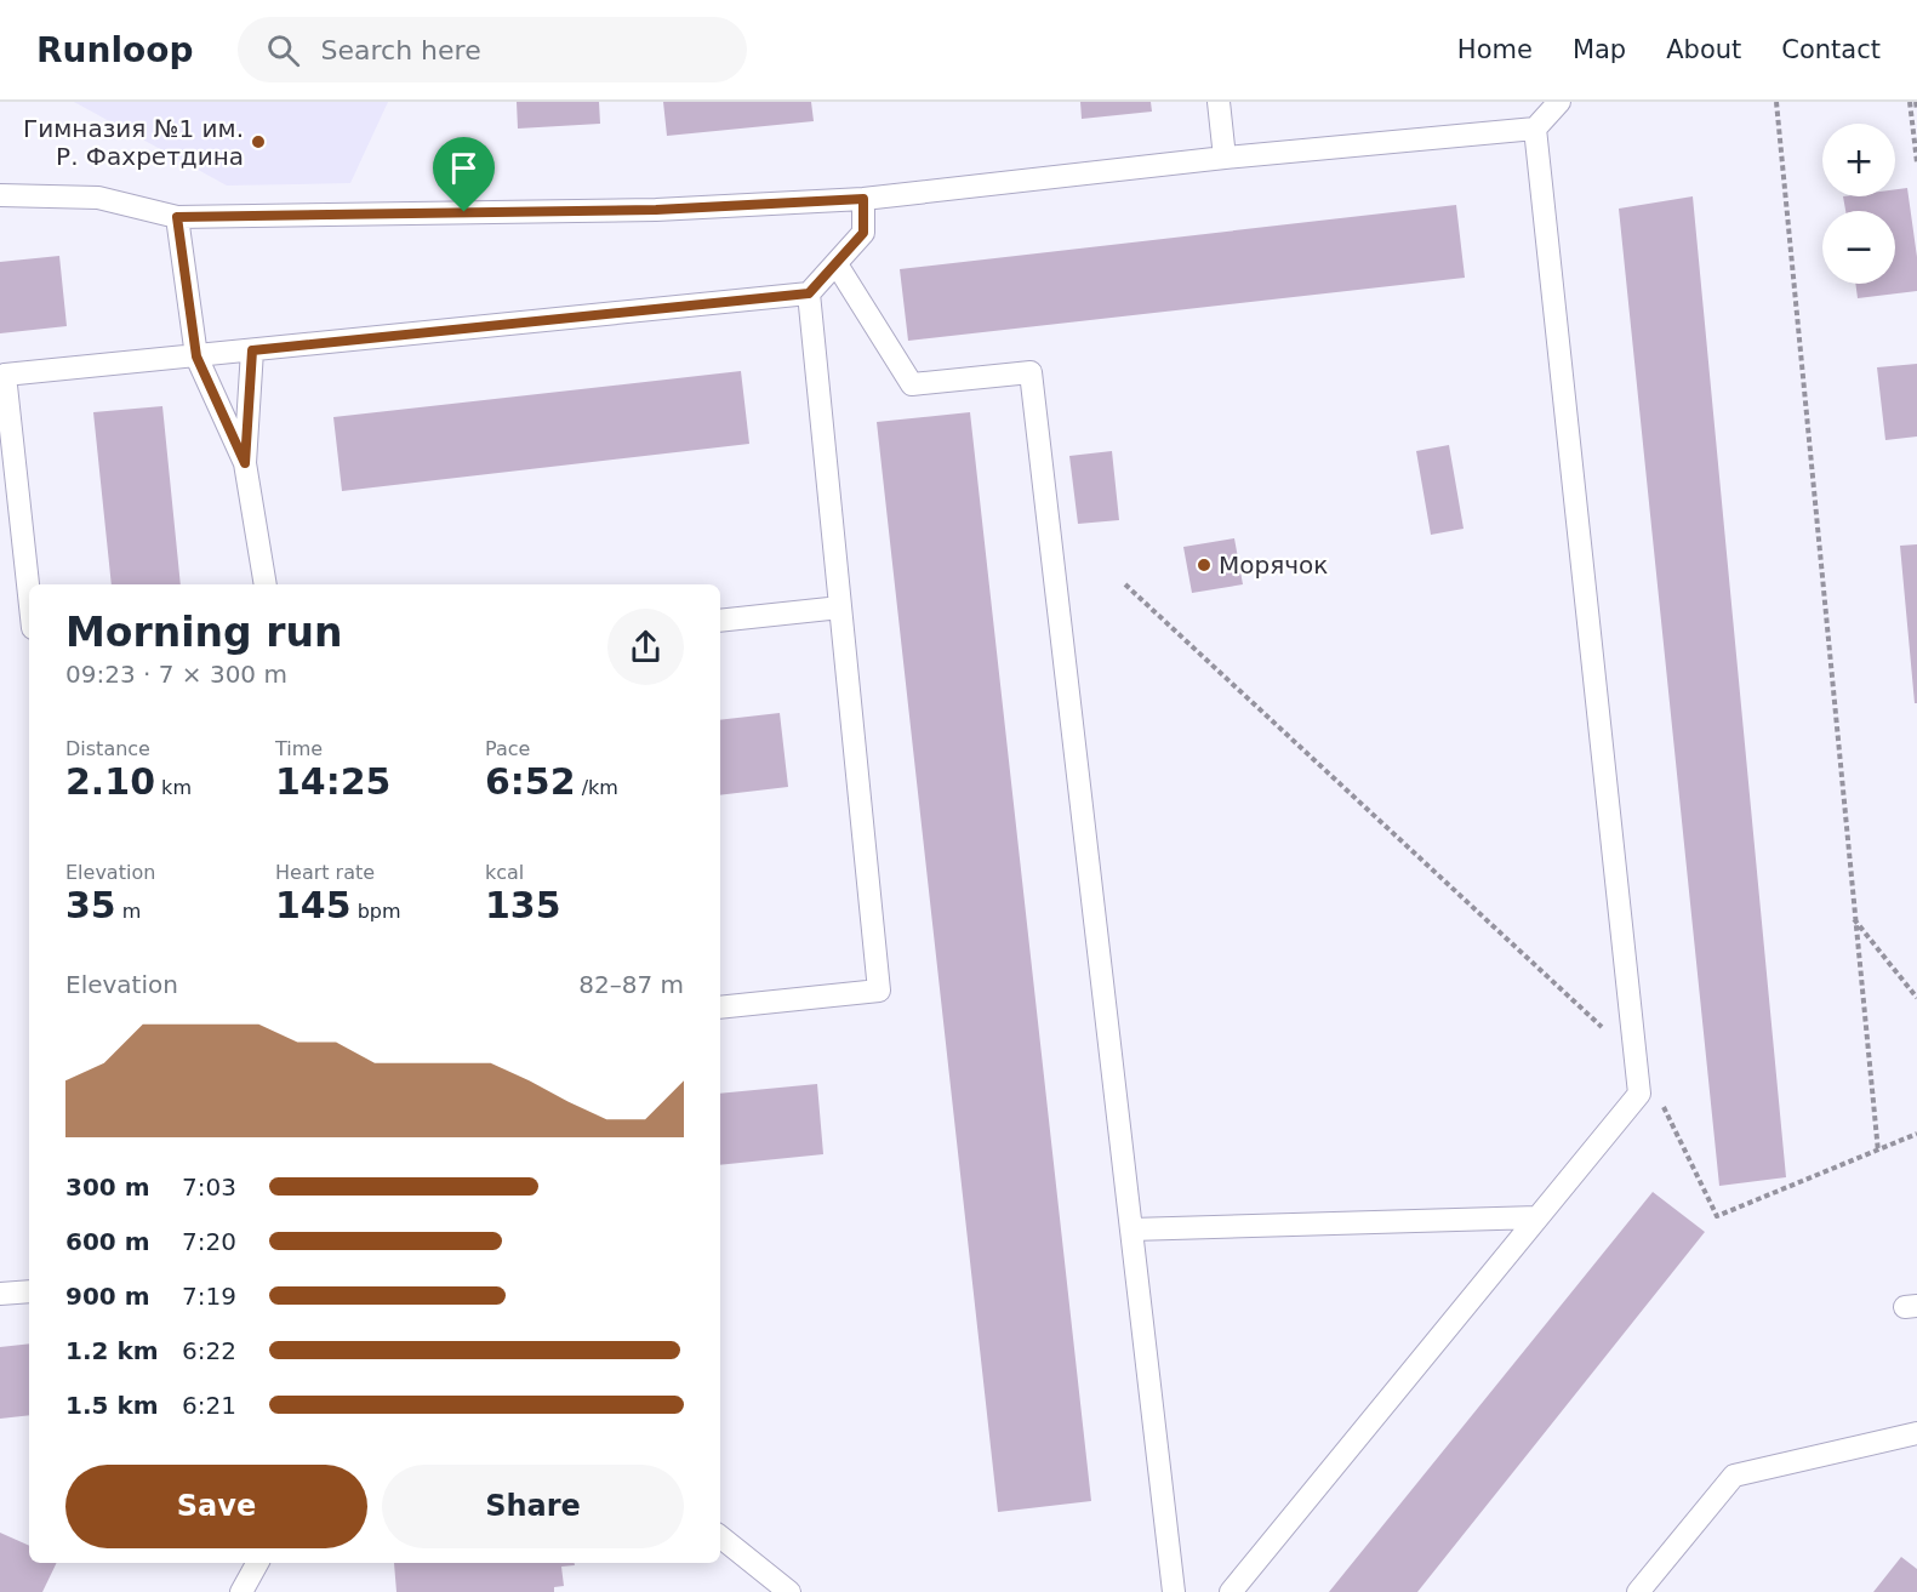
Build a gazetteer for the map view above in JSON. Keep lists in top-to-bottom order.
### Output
{
  "places": ["Гимназия №1 им. Р. Фахретдина", "Морячок"],
  "page": {
    "header": "Runloop",
    "search": "Search here",
    "nav": [
      "Home",
      "Map",
      "About",
      "Contact"
    ],
    "map_buttons": ["+", "−"],
    "heading": ["Morning run", "09:23 · 7 × 300 m"],
    "stats": [
      ["Distance", "2.10 km"],
      ["Time", "14:25"],
      ["Pace", "6:52 /km"],
      ["Elevation", "35 m"],
      ["Heart rate", "145 bpm"],
      ["kcal", "135"]
    ],
    "chart": ["Elevation", "82–87 m"],
    "list": [
      {
        "name": "300 m",
        "note": "7:03"
      },
      {
        "name": "600 m",
        "note": "7:20"
      },
      {
        "name": "900 m",
        "note": "7:19"
      },
      {
        "name": "1.2 km",
        "note": "6:22"
      },
      {
        "name": "1.5 km",
        "note": "6:21"
      }
    ],
    "buttons": ["Save", "Share"]
  }
}
